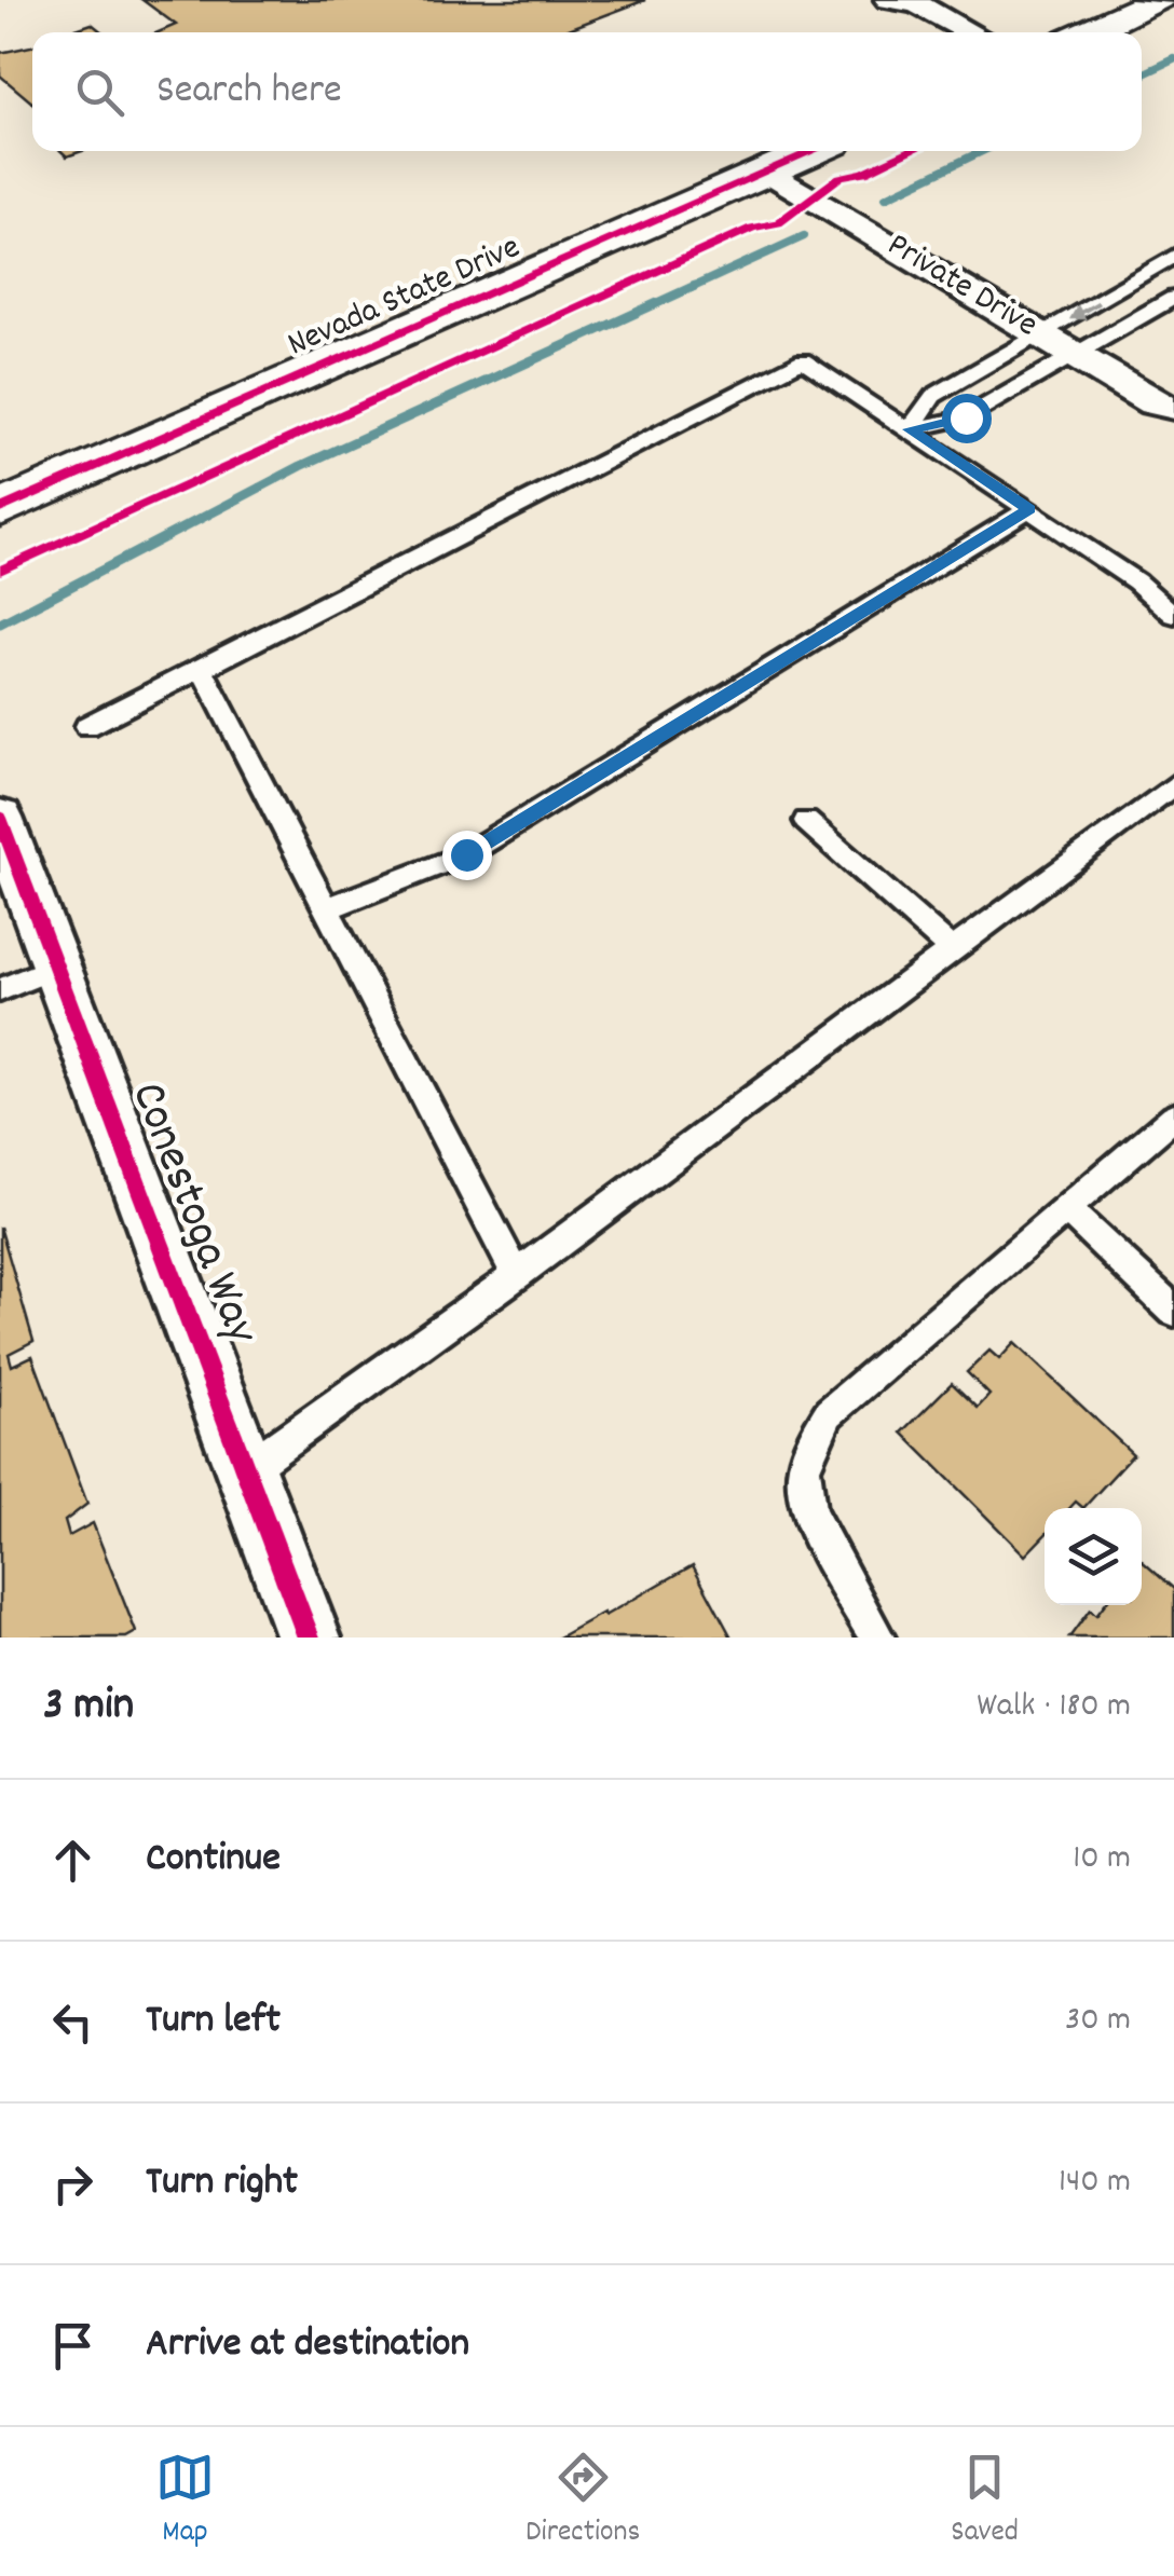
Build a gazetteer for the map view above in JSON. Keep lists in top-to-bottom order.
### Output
{
  "streets": {
    "street": ["Private Drive", "Nevada State Drive", "Conestoga Way"]
  },
  "crossings": [
    ["Private Drive", "Nevada State Drive"]
  ],
  "page": {
    "search": "Search here",
    "heading": ["3 min", "Walk · 180 m"],
    "list": [
      ["Continue", "10 m"],
      ["Turn left", "30 m"],
      ["Turn right", "140 m"],
      "Arrive at destination"
    ],
    "nav": ["Map", "Directions", "Saved"]
  }
}
